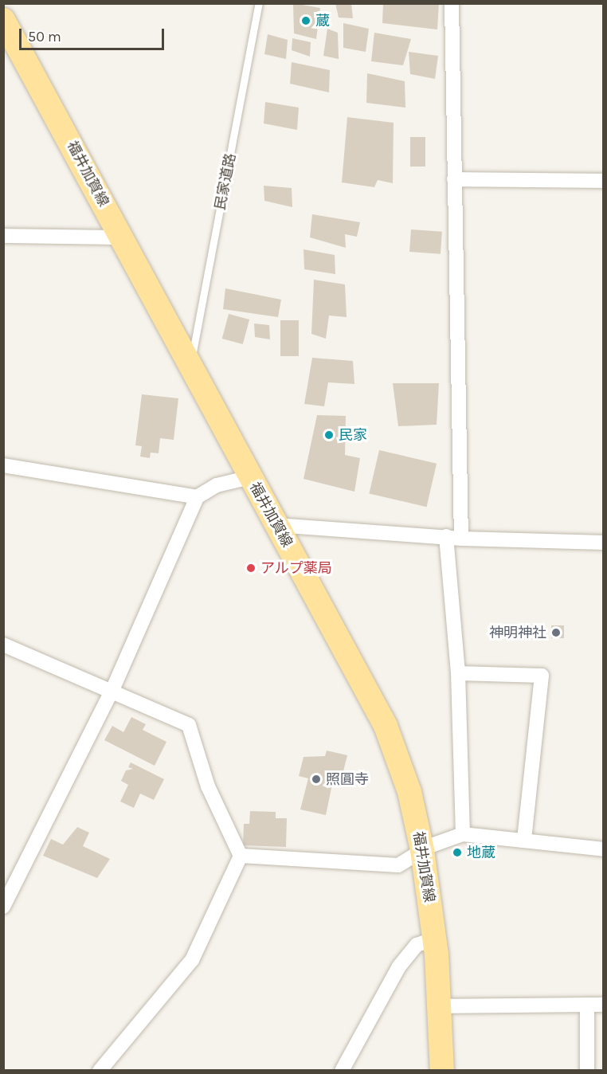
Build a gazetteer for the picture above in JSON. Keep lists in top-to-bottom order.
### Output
{
  "streets": {
    "main road": ["福井加賀線"],
    "lane": ["民家道路"]
  },
  "crossings": [
    ["福井加賀線", "民家道路"]
  ],
  "places": [
    "蔵",
    "民家",
    "アルプ薬局",
    "神明神社",
    "照圓寺",
    "地蔵"
  ],
  "scale_bar": "50 m"
}
